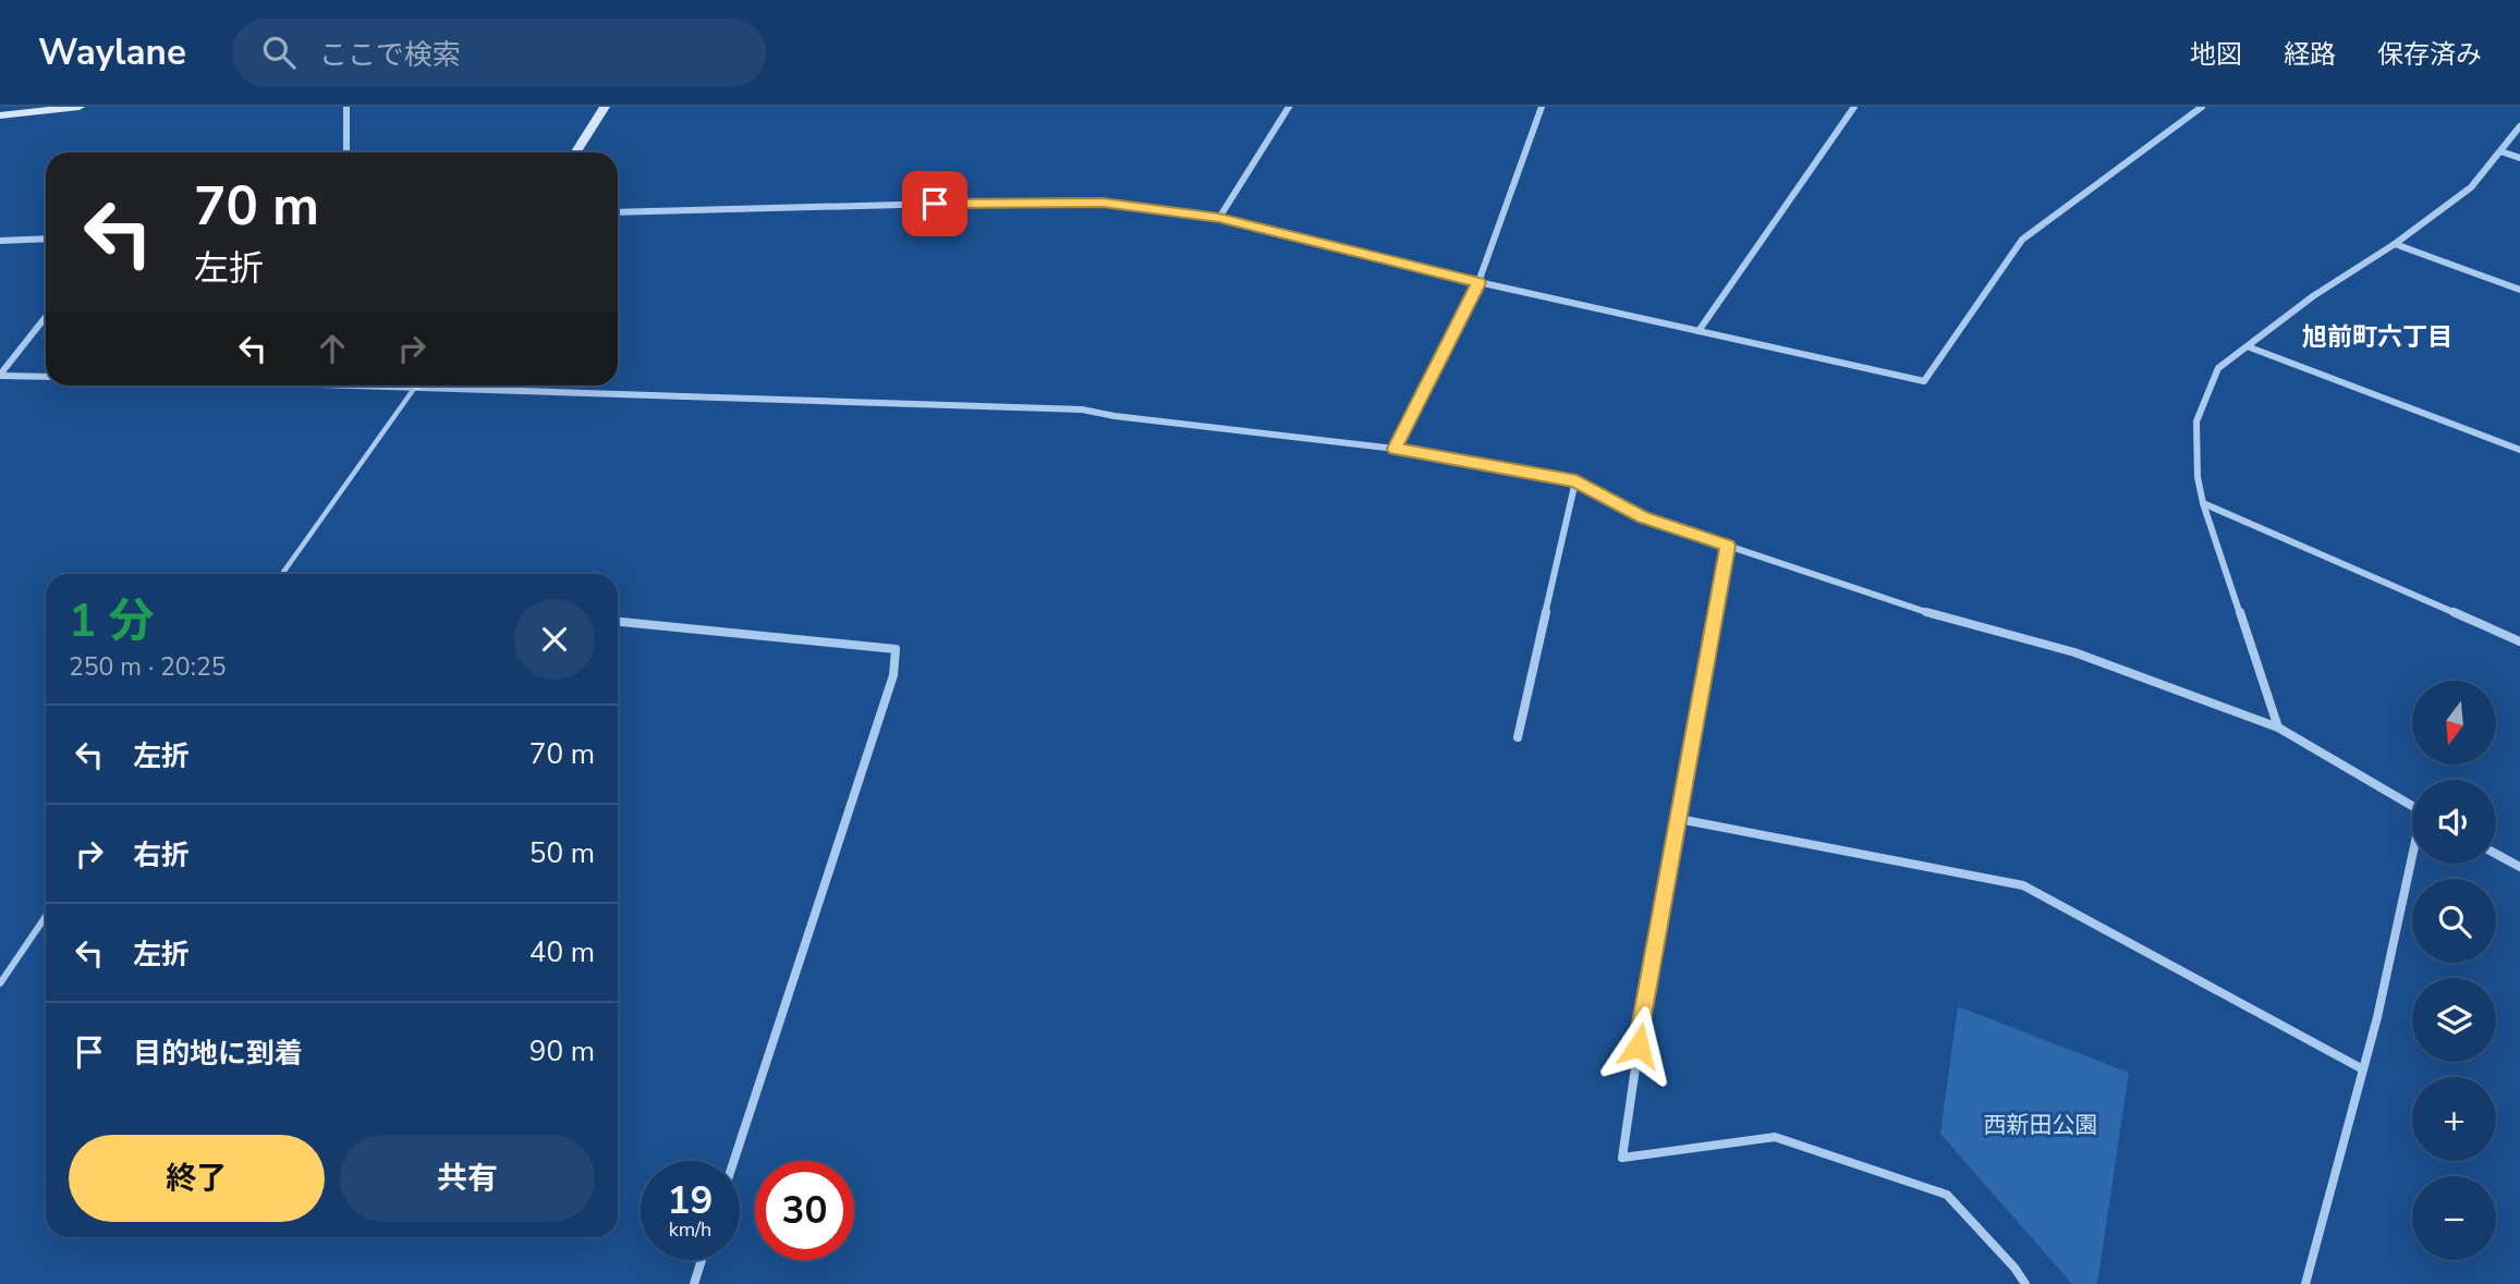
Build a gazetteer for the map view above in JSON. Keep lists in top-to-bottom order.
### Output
{
  "districts": ["旭前町六丁目"],
  "parks": ["西新田公園"],
  "north": "bottom",
  "page": {
    "header": "Waylane",
    "search": "ここで検索",
    "nav": ["地図", "経路", "保存済み"],
    "turn": ["70 m", "左折"],
    "heading": ["1 分", "250 m · 20:25"],
    "map_buttons": ["+", "−"],
    "list": [
      {
        "name": "左折",
        "value": "70 m"
      },
      {
        "name": "右折",
        "value": "50 m"
      },
      {
        "name": "左折",
        "value": "40 m"
      },
      {
        "name": "目的地に到着",
        "value": "90 m"
      }
    ],
    "buttons": ["終了", "共有"],
    "speed": "19 km/h",
    "limit": "30"
  }
}
